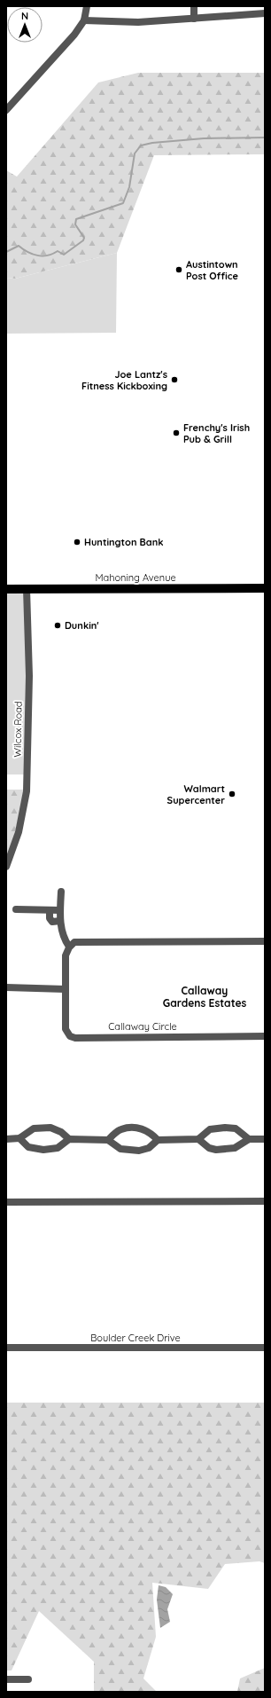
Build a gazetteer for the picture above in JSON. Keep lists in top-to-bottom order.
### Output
{
  "streets": {
    "main road": ["Mahoning Avenue"],
    "street": ["Wilcox Road", "Callaway Circle", "Boulder Creek Drive"]
  },
  "crossings": [
    ["Mahoning Avenue", "Wilcox Road"]
  ],
  "districts": ["Callaway Gardens Estates"],
  "places": [
    "Austintown Post Office",
    "Joe Lantz's Fitness Kickboxing",
    "Frenchy's Irish Pub & Grill",
    "Huntington Bank",
    "Dunkin'",
    "Walmart Supercenter"
  ],
  "north": "top"
}
